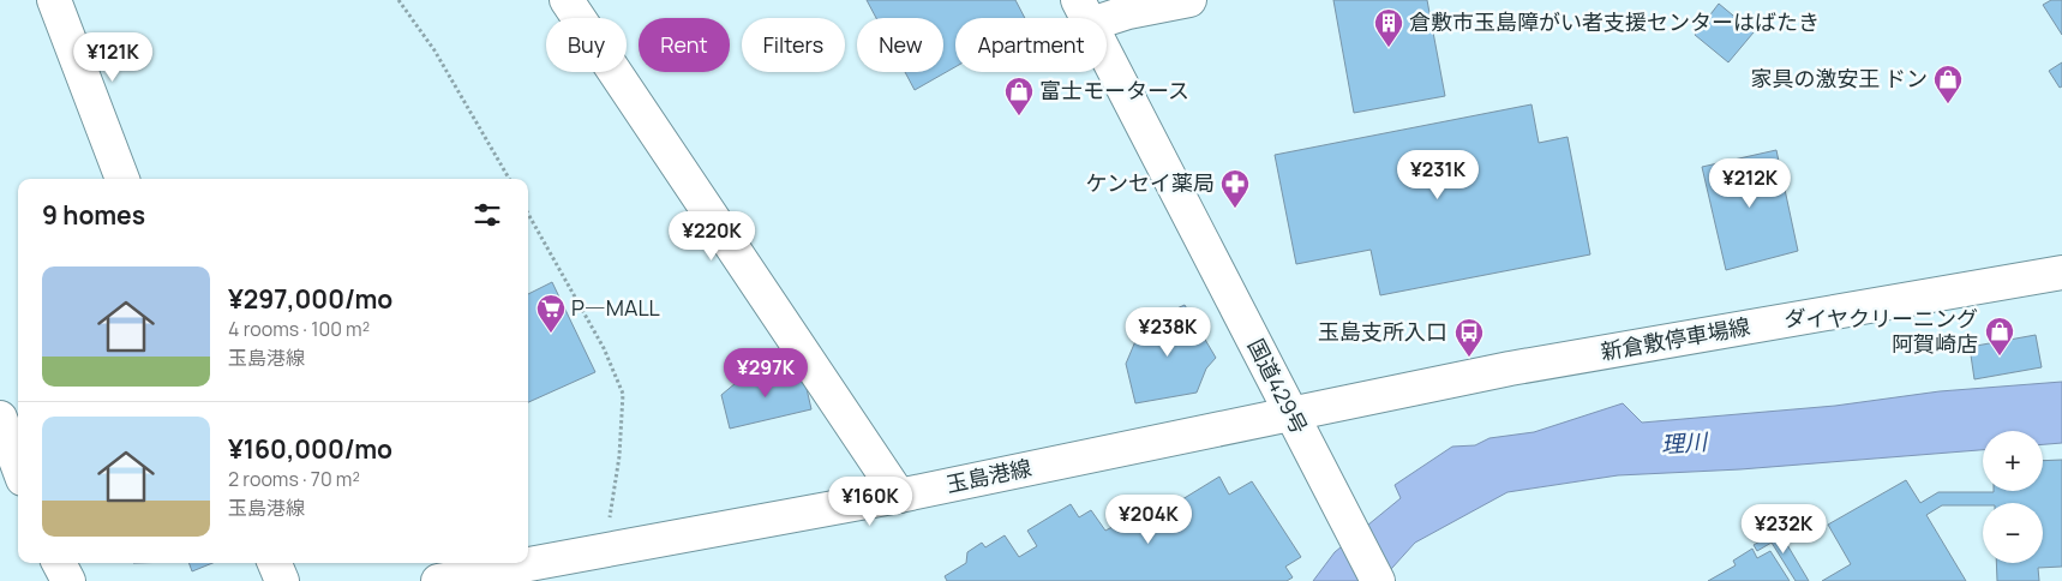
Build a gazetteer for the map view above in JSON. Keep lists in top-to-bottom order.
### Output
{
  "streets": {
    "main road": ["新倉敷停車場線", "国道429号", "玉島港線"]
  },
  "crossings": [
    ["新倉敷停車場線", "国道429号"],
    ["新倉敷停車場線", "玉島港線"],
    ["国道429号", "玉島港線"]
  ],
  "water": ["理川"],
  "places": {
    "building": ["倉敷市玉島障がい者支援センターはばたき"],
    "shop": ["家具の激安王 ドン", "富士モータース", "ダイヤクリーニング 阿賀崎店"],
    "pharmacy": ["ケンセイ薬局"],
    "supermarket": ["P―MALL"],
    "bus stop": ["玉島支所入口"]
  },
  "page": {
    "chip": [
      "Buy",
      "Rent",
      "Filters",
      "New",
      "Apartment"
    ],
    "price": [
      "¥121K",
      "¥231K",
      "¥212K",
      "¥220K",
      "¥238K",
      "¥297K",
      "¥160K",
      "¥204K",
      "¥232K"
    ],
    "heading": "9 homes",
    "list": [
      {
        "name": "¥297,000/mo",
        "note": "4 rooms · 100 m² · 玉島港線"
      },
      {
        "name": "¥160,000/mo",
        "note": "2 rooms · 70 m² · 玉島港線"
      }
    ],
    "map_buttons": ["+", "−"]
  }
}
